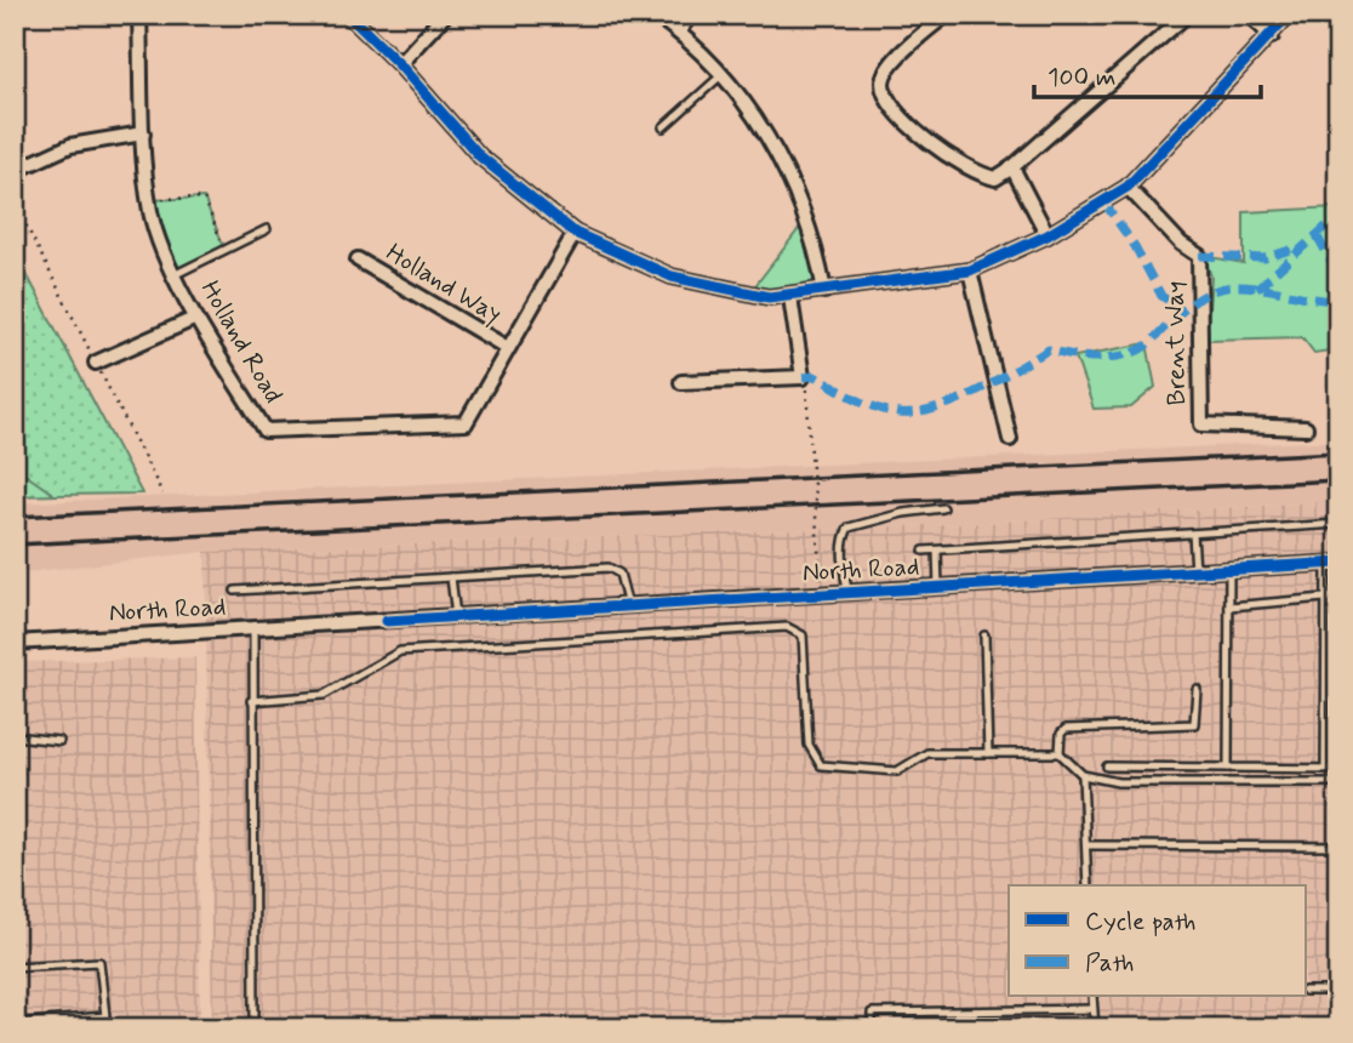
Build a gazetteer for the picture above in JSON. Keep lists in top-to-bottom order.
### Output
{
  "streets": {
    "street": [
      "Holland Way",
      "Holland Road",
      "Brent Way",
      "North Road"
    ]
  },
  "crossings": [
    ["Holland Way", "Holland Road"]
  ],
  "legend": ["Cycle path", "Path"],
  "scale_bar": "100 m"
}
